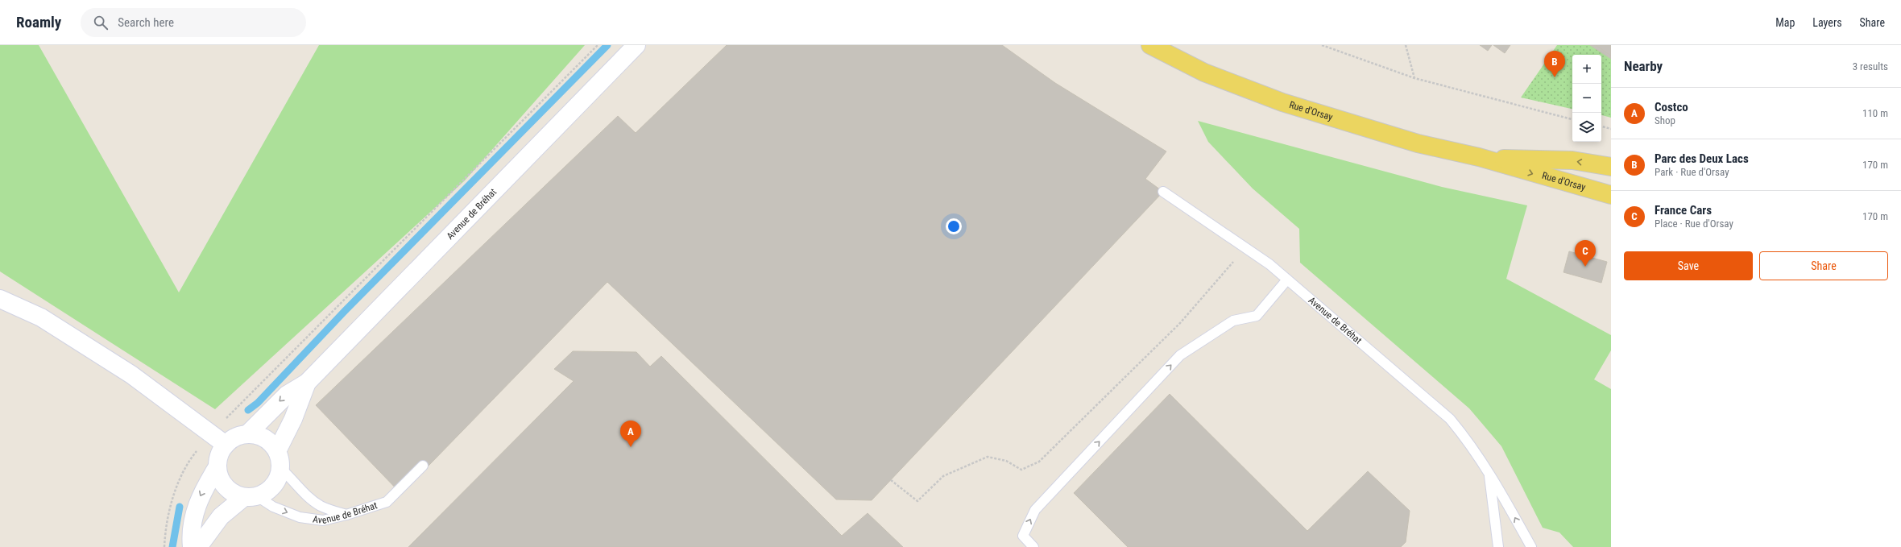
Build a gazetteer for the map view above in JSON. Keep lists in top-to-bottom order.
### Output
{
  "streets": {
    "main road": ["Rue d'Orsay"],
    "street": ["Avenue de Bréhat"]
  },
  "page": {
    "header": "Roamly",
    "search": "Search here",
    "nav": ["Map", "Layers", "Share"],
    "heading": ["Nearby", "3 results"],
    "pins": ["B", "C", "A"],
    "map_buttons": ["+", "−"],
    "list": [
      {
        "mark": "A",
        "name": "Costco",
        "note": "Shop",
        "value": "110 m"
      },
      {
        "mark": "B",
        "name": "Parc des Deux Lacs",
        "note": "Park · Rue d'Orsay",
        "value": "170 m"
      },
      {
        "mark": "C",
        "name": "France Cars",
        "note": "Place · Rue d'Orsay",
        "value": "170 m"
      }
    ],
    "buttons": ["Save", "Share"]
  }
}
